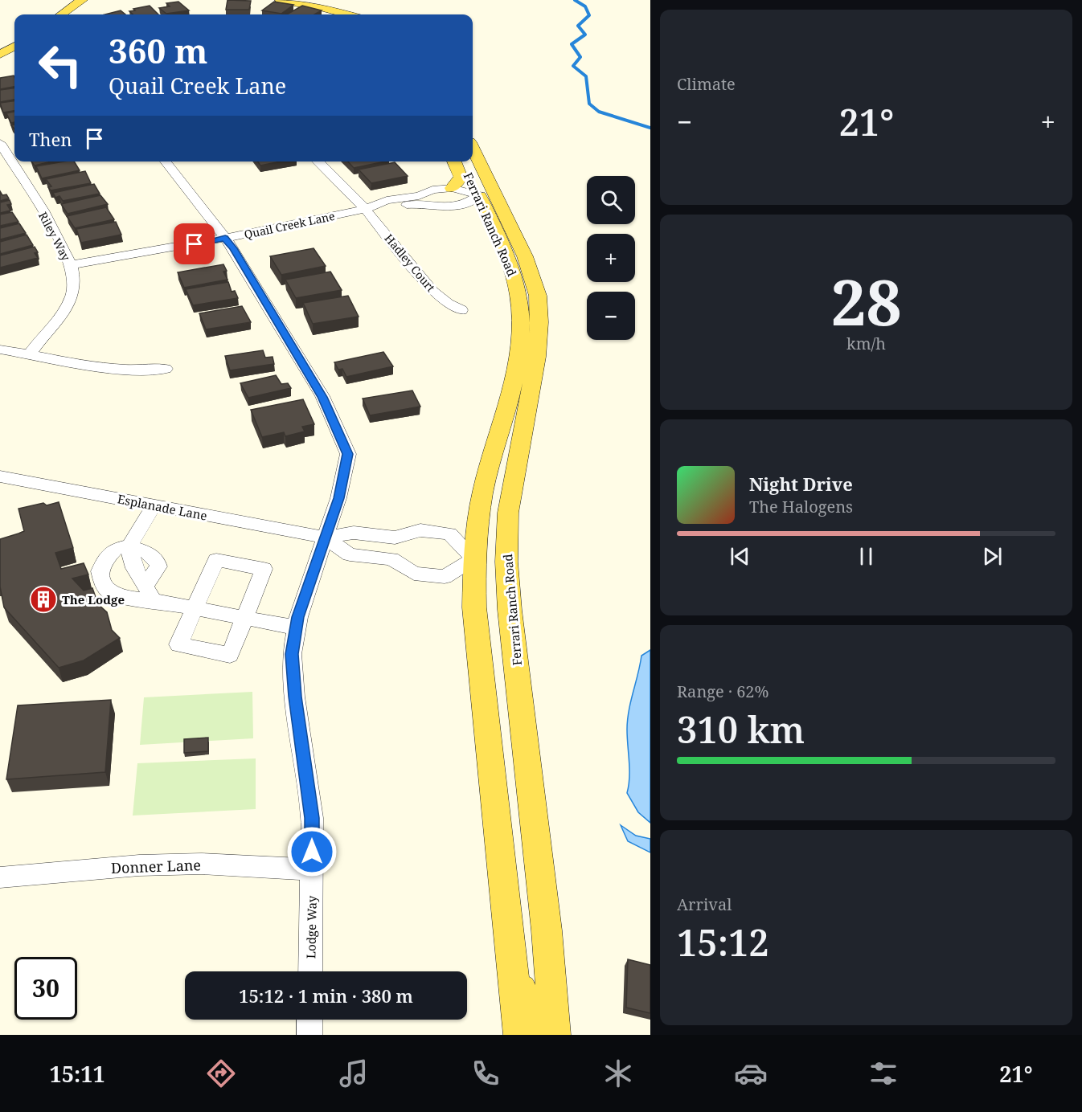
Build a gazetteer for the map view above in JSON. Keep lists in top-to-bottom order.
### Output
{
  "streets": {
    "main road": ["Ferrari Ranch Road"],
    "street": [
      "Quail Creek Lane",
      "Riley Way",
      "Hadley Court",
      "Esplanade Lane",
      "Donner Lane",
      "Lodge Way"
    ]
  },
  "crossings": [
    ["Ferrari Ranch Road", "Esplanade Lane"],
    ["Quail Creek Lane", "Riley Way"],
    ["Quail Creek Lane", "Hadley Court"],
    ["Quail Creek Lane", "Lodge Way"],
    ["Esplanade Lane", "Lodge Way"],
    ["Donner Lane", "Lodge Way"]
  ],
  "places": {
    "building": ["The Lodge"]
  },
  "page": {
    "tile": [
      "Climate",
      ["28", "km/h"],
      ["Range · 62%", "310 km"],
      ["Arrival", "15:12"]
    ],
    "turn": ["360 m", "Quail Creek Lane"],
    "heat": ["−", "21°", "+"],
    "then": "Then",
    "map_buttons": ["+", "−"],
    "song": ["Night Drive", "The Halogens"],
    "limit": "30",
    "trip": "15:12 · 1 min · 380 m",
    "tabs": ["15:11", "21°"]
  }
}
